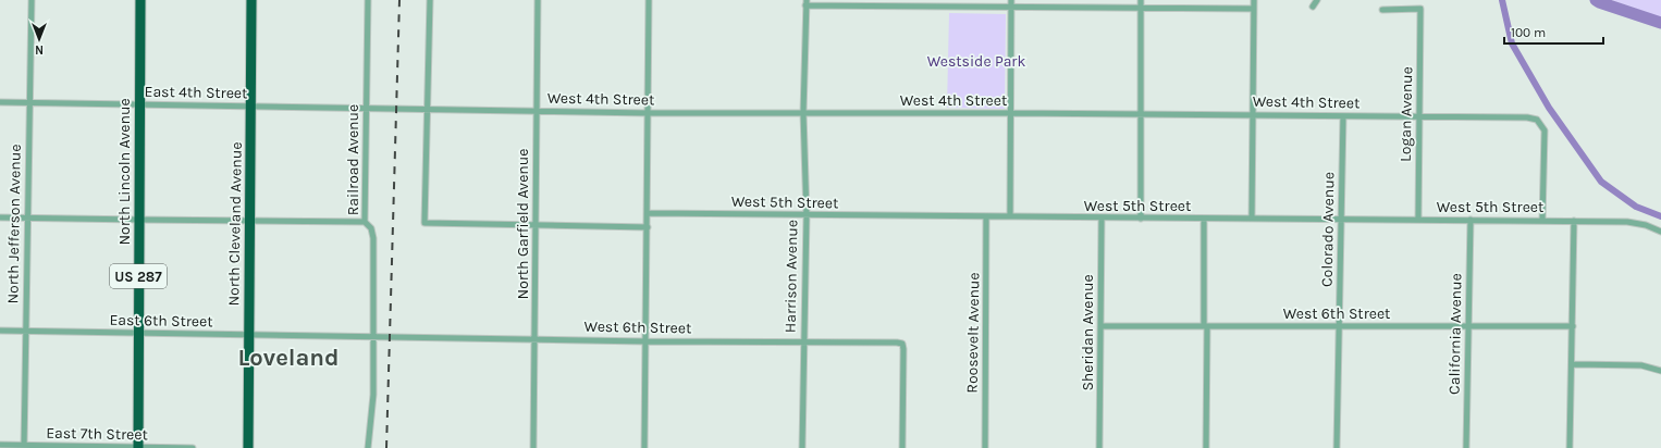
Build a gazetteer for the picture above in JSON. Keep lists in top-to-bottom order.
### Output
{
  "streets": {
    "highway": ["North Lincoln Avenue", "North Cleveland Avenue", "US 287"],
    "street": [
      "East 4th Street",
      "West 4th Street",
      "Logan Avenue",
      "Railroad Avenue",
      "West 5th Street",
      "North Jefferson Avenue",
      "North Garfield Avenue",
      "Colorado Avenue",
      "Harrison Avenue",
      "West 6th Street",
      "East 6th Street",
      "Roosevelt Avenue",
      "Sheridan Avenue",
      "California Avenue",
      "East 7th Street"
    ]
  },
  "crossings": [
    ["East 4th Street", "West 4th Street"],
    ["East 4th Street", "Railroad Avenue"],
    ["East 4th Street", "North Lincoln Avenue"],
    ["East 4th Street", "North Jefferson Avenue"],
    ["East 4th Street", "North Cleveland Avenue"],
    ["West 4th Street", "Logan Avenue"],
    ["West 4th Street", "Railroad Avenue"],
    ["West 4th Street", "West 5th Street"],
    ["West 4th Street", "North Garfield Avenue"],
    ["West 4th Street", "Colorado Avenue"],
    ["West 4th Street", "Harrison Avenue"],
    ["Logan Avenue", "West 5th Street"],
    ["Railroad Avenue", "West 6th Street"],
    ["Railroad Avenue", "East 6th Street"],
    ["North Lincoln Avenue", "East 6th Street"],
    ["North Lincoln Avenue", "East 7th Street"],
    ["West 5th Street", "Colorado Avenue"],
    ["West 5th Street", "Harrison Avenue"],
    ["West 5th Street", "Roosevelt Avenue"],
    ["West 5th Street", "Sheridan Avenue"],
    ["West 5th Street", "California Avenue"],
    ["North Jefferson Avenue", "East 6th Street"],
    ["North Jefferson Avenue", "East 7th Street"],
    ["North Cleveland Avenue", "East 6th Street"],
    ["North Garfield Avenue", "West 6th Street"],
    ["Colorado Avenue", "West 6th Street"],
    ["Harrison Avenue", "West 6th Street"],
    ["West 6th Street", "East 6th Street"],
    ["West 6th Street", "Sheridan Avenue"],
    ["West 6th Street", "California Avenue"]
  ],
  "districts": ["Loveland"],
  "parks": ["Westside Park"],
  "scale_bar": "100 m",
  "north": "bottom"
}
